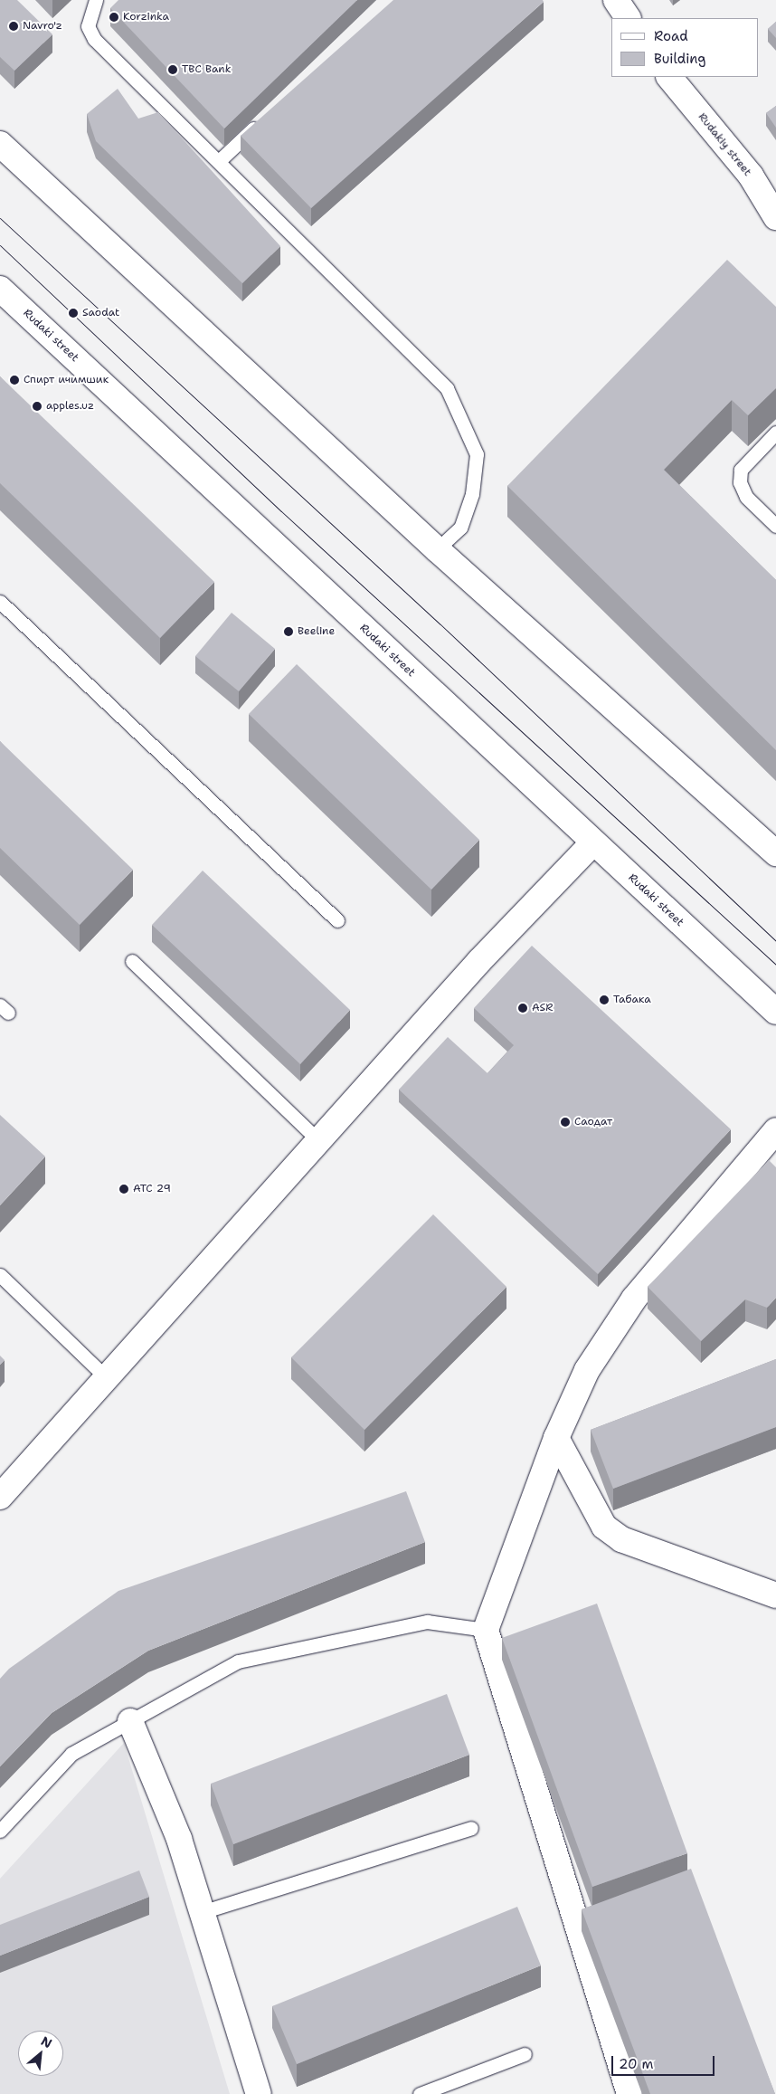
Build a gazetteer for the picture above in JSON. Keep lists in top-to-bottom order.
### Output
{
  "streets": {
    "street": ["Rudakiy street", "Rudaki street"]
  },
  "places": [
    "Korzinka",
    "Navro'z",
    "TBC Bank",
    "Saodat",
    "Спирт ичимшик",
    "apples.uz",
    "Beeline",
    "Табака",
    "ASR",
    "Саодат",
    "АТС 29"
  ],
  "legend": ["Road", "Building"],
  "scale_bar": "20 m",
  "north": "top right"
}
